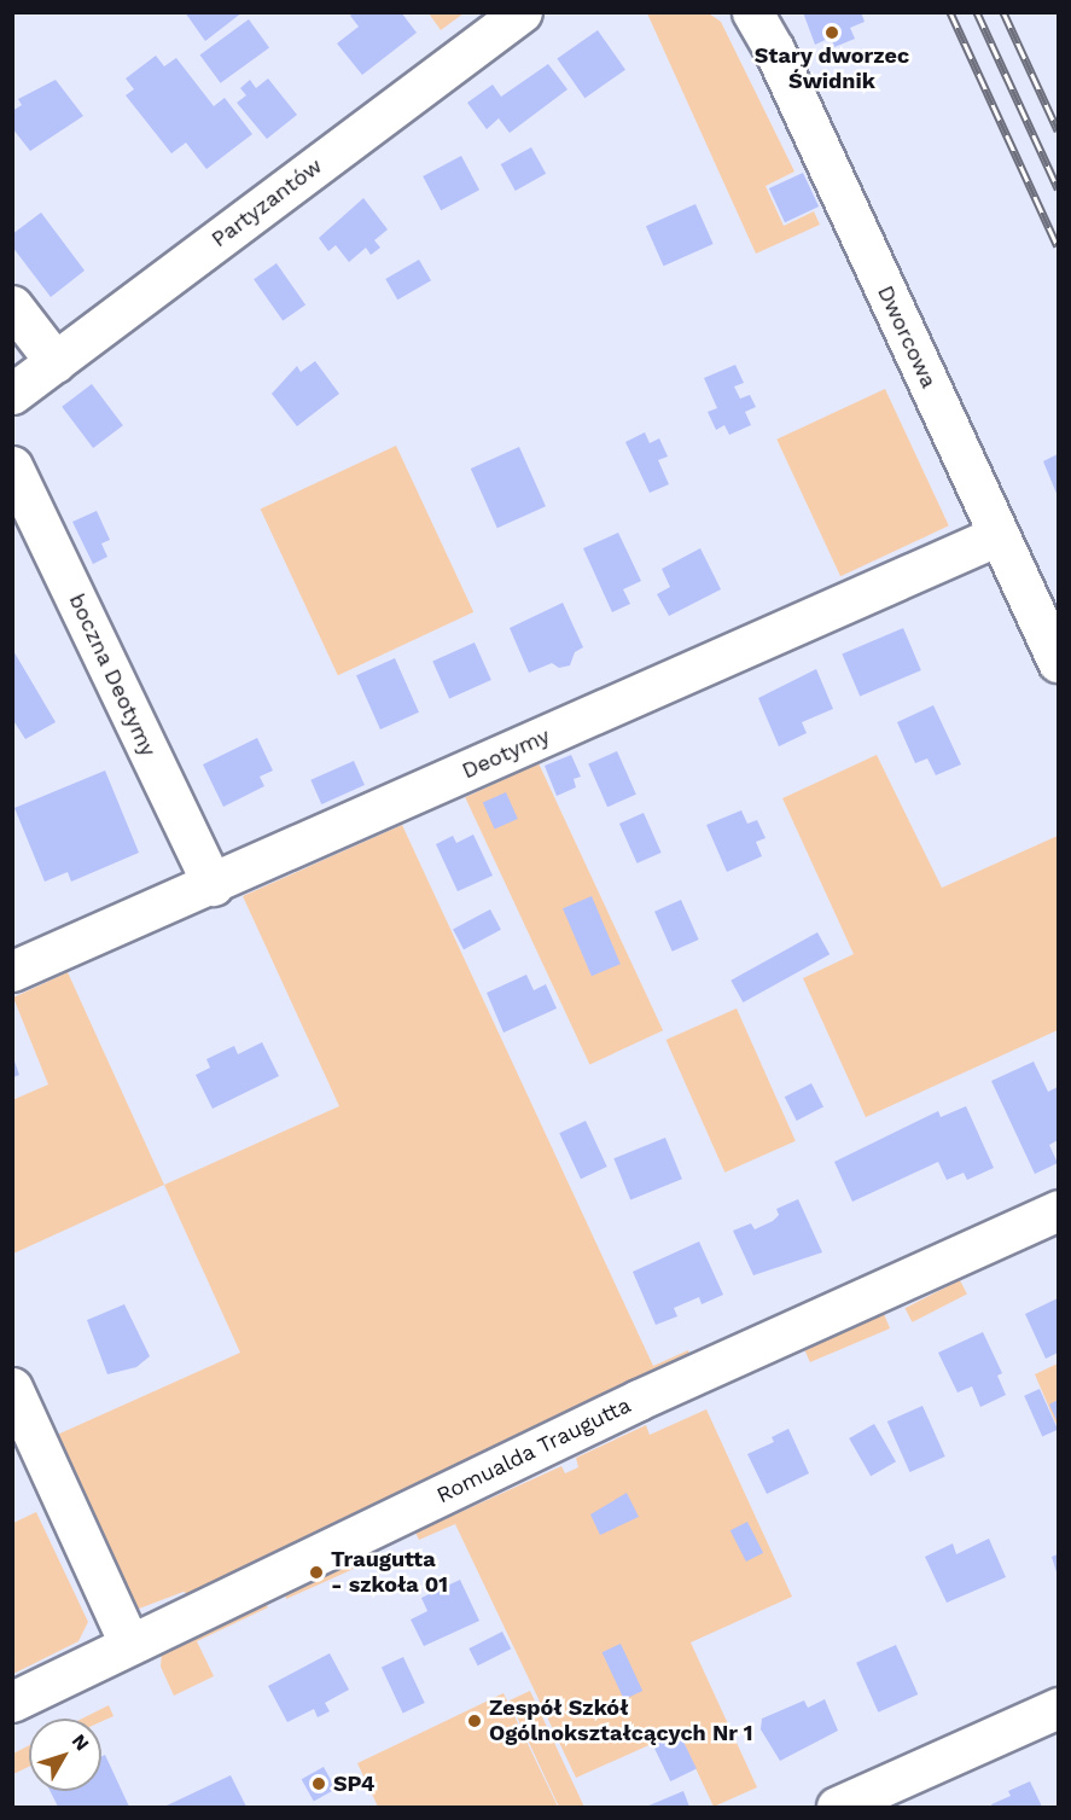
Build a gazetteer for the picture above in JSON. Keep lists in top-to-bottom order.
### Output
{
  "streets": {
    "street": [
      "Partyzantów",
      "Dworcowa",
      "boczna Deotymy",
      "Deotymy",
      "Romualda Traugutta"
    ]
  },
  "crossings": [
    ["Dworcowa", "Deotymy"],
    ["boczna Deotymy", "Deotymy"]
  ],
  "places": [
    "Stary dworzec Świdnik",
    "Traugutta - szkoła 01",
    "Zespół Szkół Ogólnokształcących Nr 1",
    "SP4"
  ],
  "north": "top right"
}
